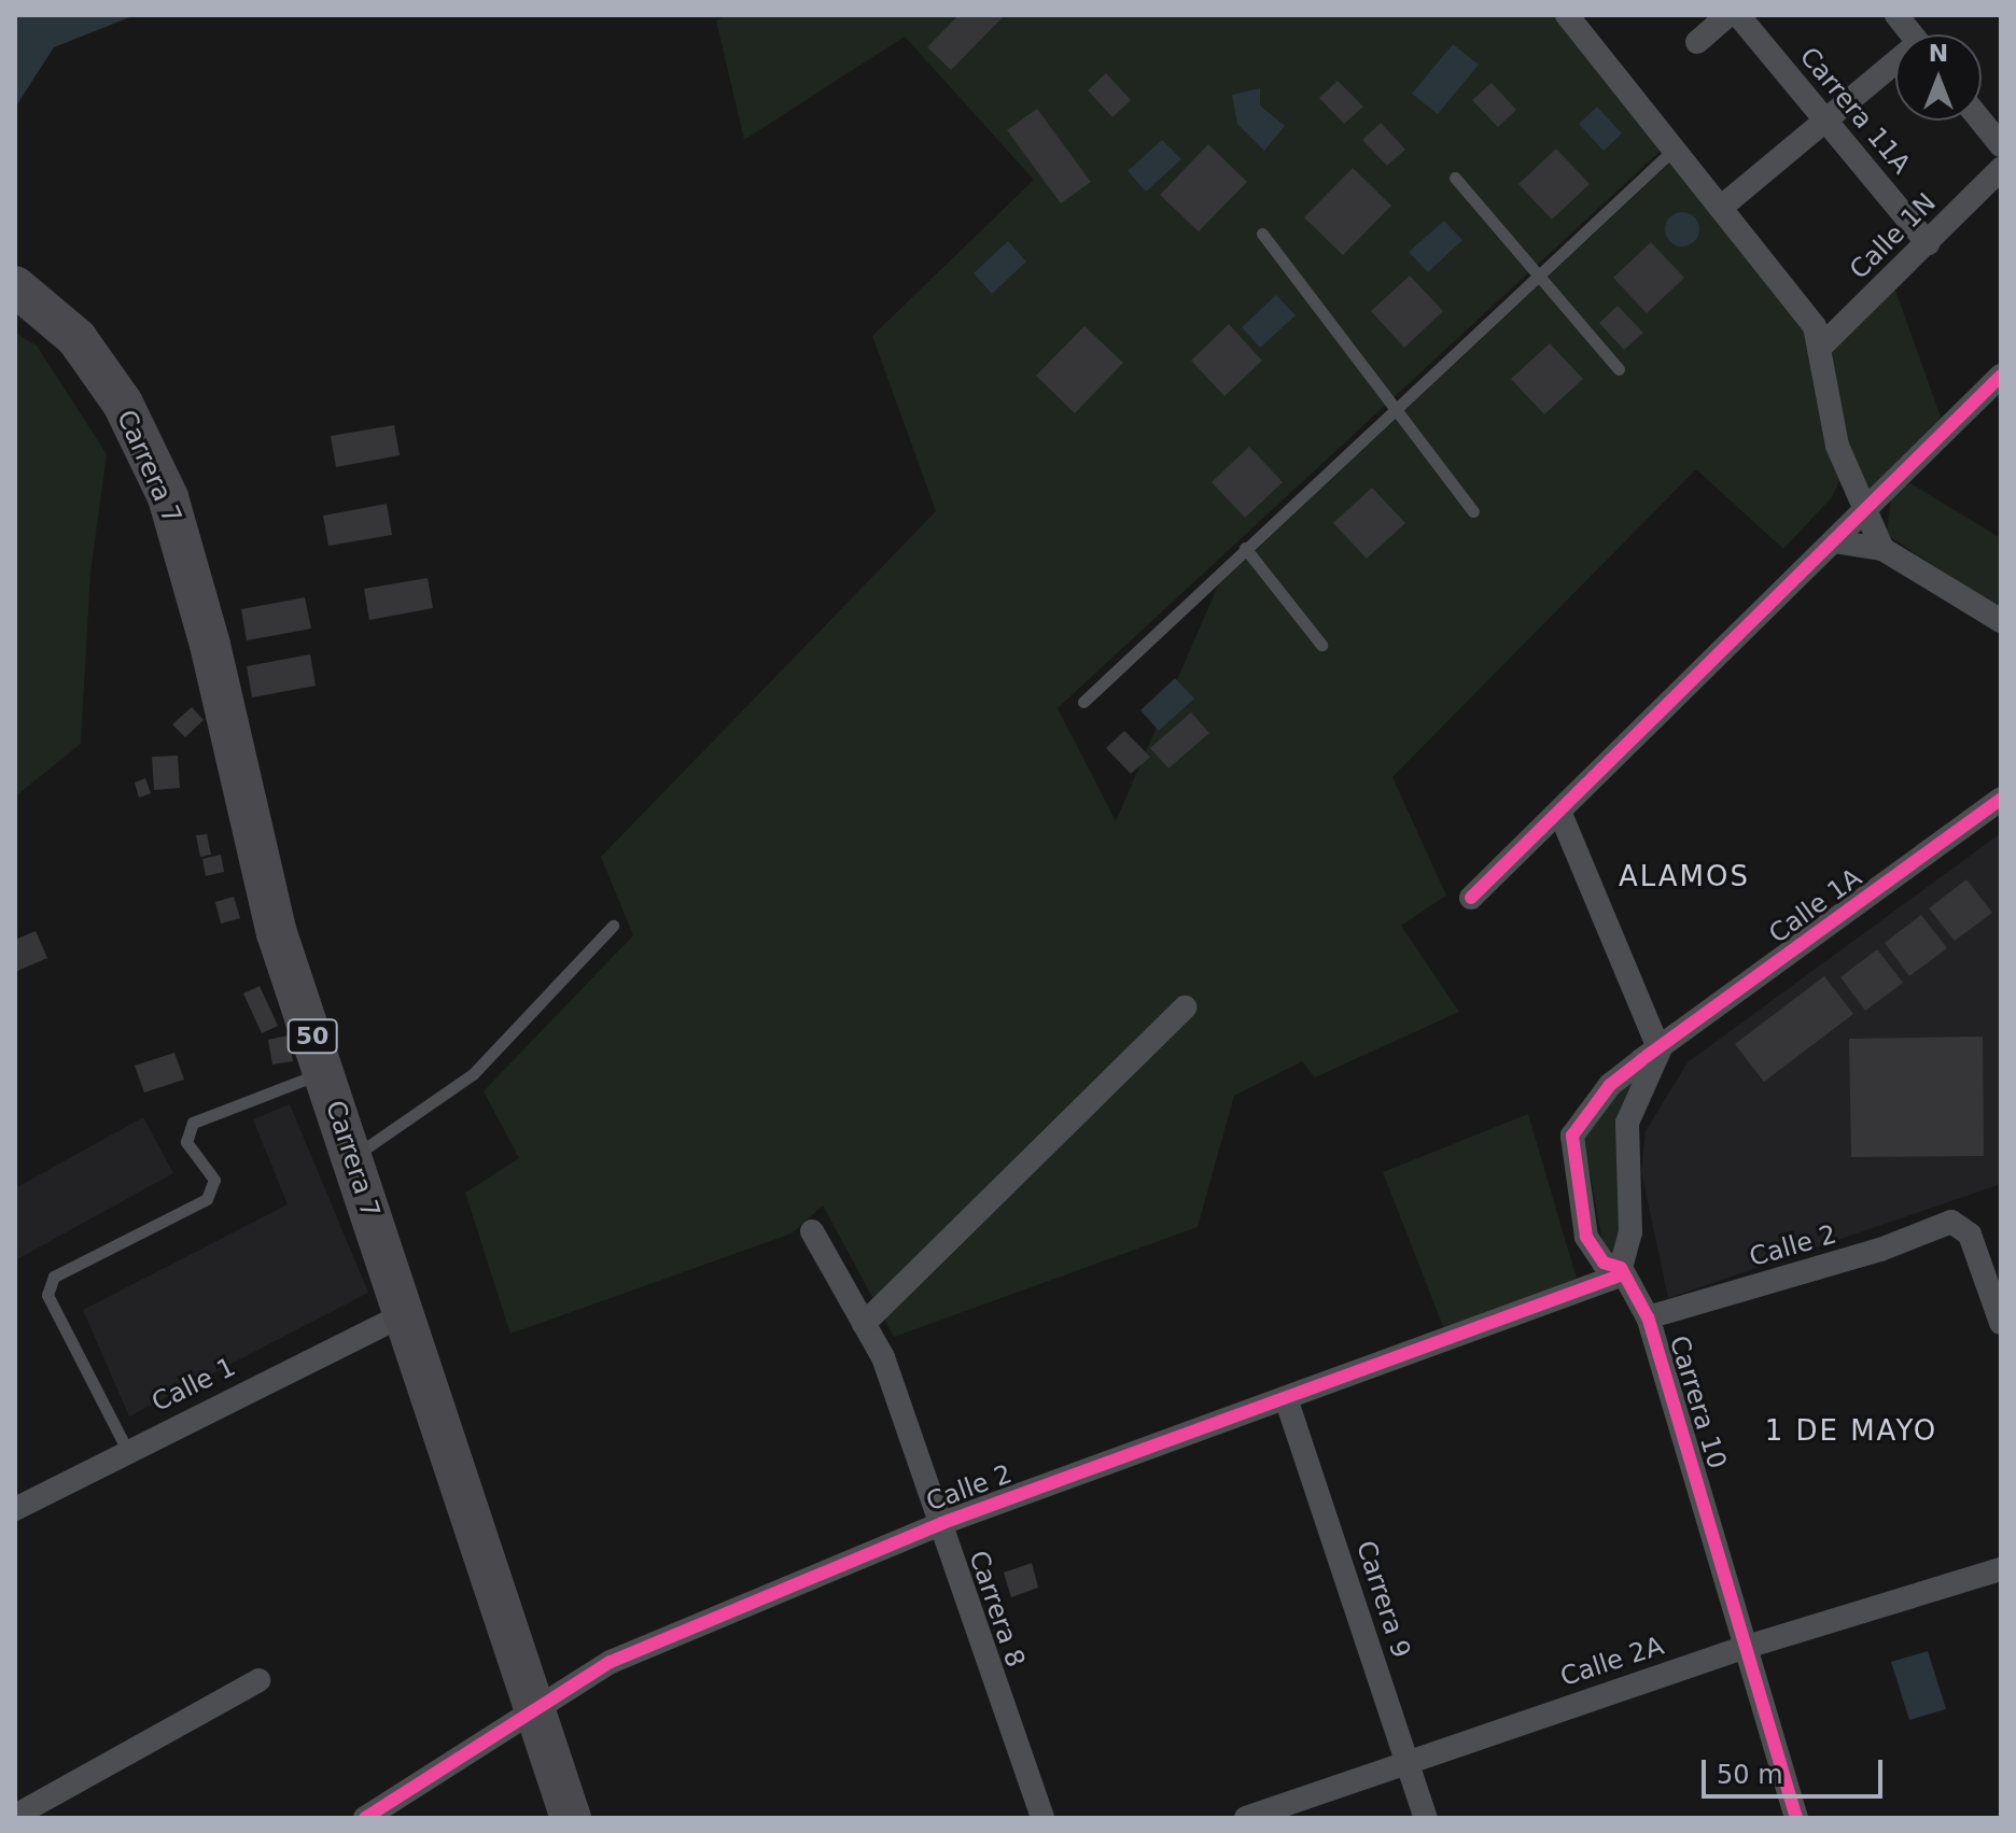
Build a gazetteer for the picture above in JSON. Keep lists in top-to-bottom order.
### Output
{
  "streets": {
    "highway": ["Carrera 7", "50"],
    "street": [
      "Carrera 11A",
      "Calle 1N",
      "Calle 1A",
      "Calle 2",
      "Calle 1",
      "Carrera 10",
      "Carrera 9",
      "Carrera 8",
      "Calle 2A"
    ]
  },
  "crossings": [
    ["Carrera 11A", "Calle 1N"],
    ["Carrera 7", "Calle 2"],
    ["Carrera 7", "Calle 1"],
    ["Calle 1A", "Carrera 10"],
    ["Calle 2", "Carrera 10"],
    ["Calle 2", "Carrera 9"],
    ["Calle 2", "Carrera 8"],
    ["Carrera 10", "Calle 2A"],
    ["Carrera 9", "Calle 2A"]
  ],
  "districts": ["ALAMOS", "1 DE MAYO"],
  "scale_bar": "50 m",
  "north": "top"
}
